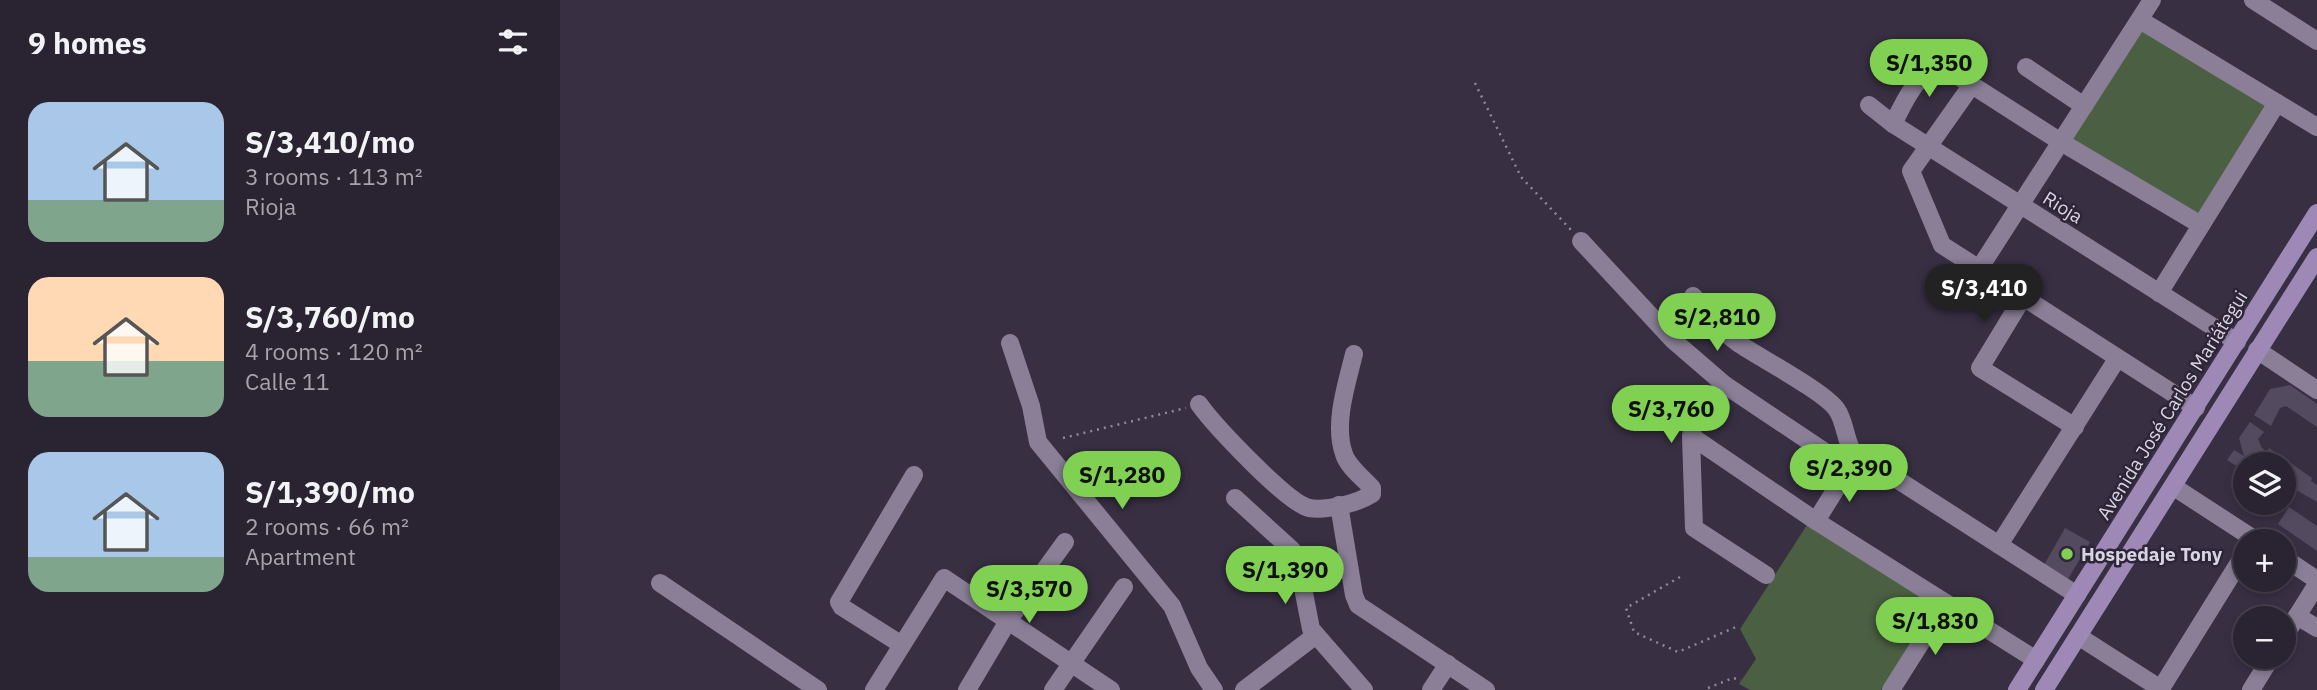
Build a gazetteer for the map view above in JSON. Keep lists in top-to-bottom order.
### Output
{
  "streets": {
    "main road": ["Avenida José Carlos Mariátegui"],
    "street": ["Rioja"]
  },
  "crossings": [
    ["Rioja", "Avenida José Carlos Mariátegui"]
  ],
  "places": ["Hospedaje Tony"],
  "page": {
    "heading": "9 homes",
    "price": [
      "S/1,350",
      "S/3,410",
      "S/2,810",
      "S/3,760",
      "S/2,390",
      "S/1,280",
      "S/1,390",
      "S/3,570",
      "S/1,830"
    ],
    "list": [
      {
        "name": "S/3,410/mo",
        "note": "3 rooms · 113 m² · Rioja"
      },
      {
        "name": "S/3,760/mo",
        "note": "4 rooms · 120 m² · Calle 11"
      },
      {
        "name": "S/1,390/mo",
        "note": "2 rooms · 66 m² · Apartment"
      }
    ],
    "map_buttons": ["+", "−"]
  }
}
